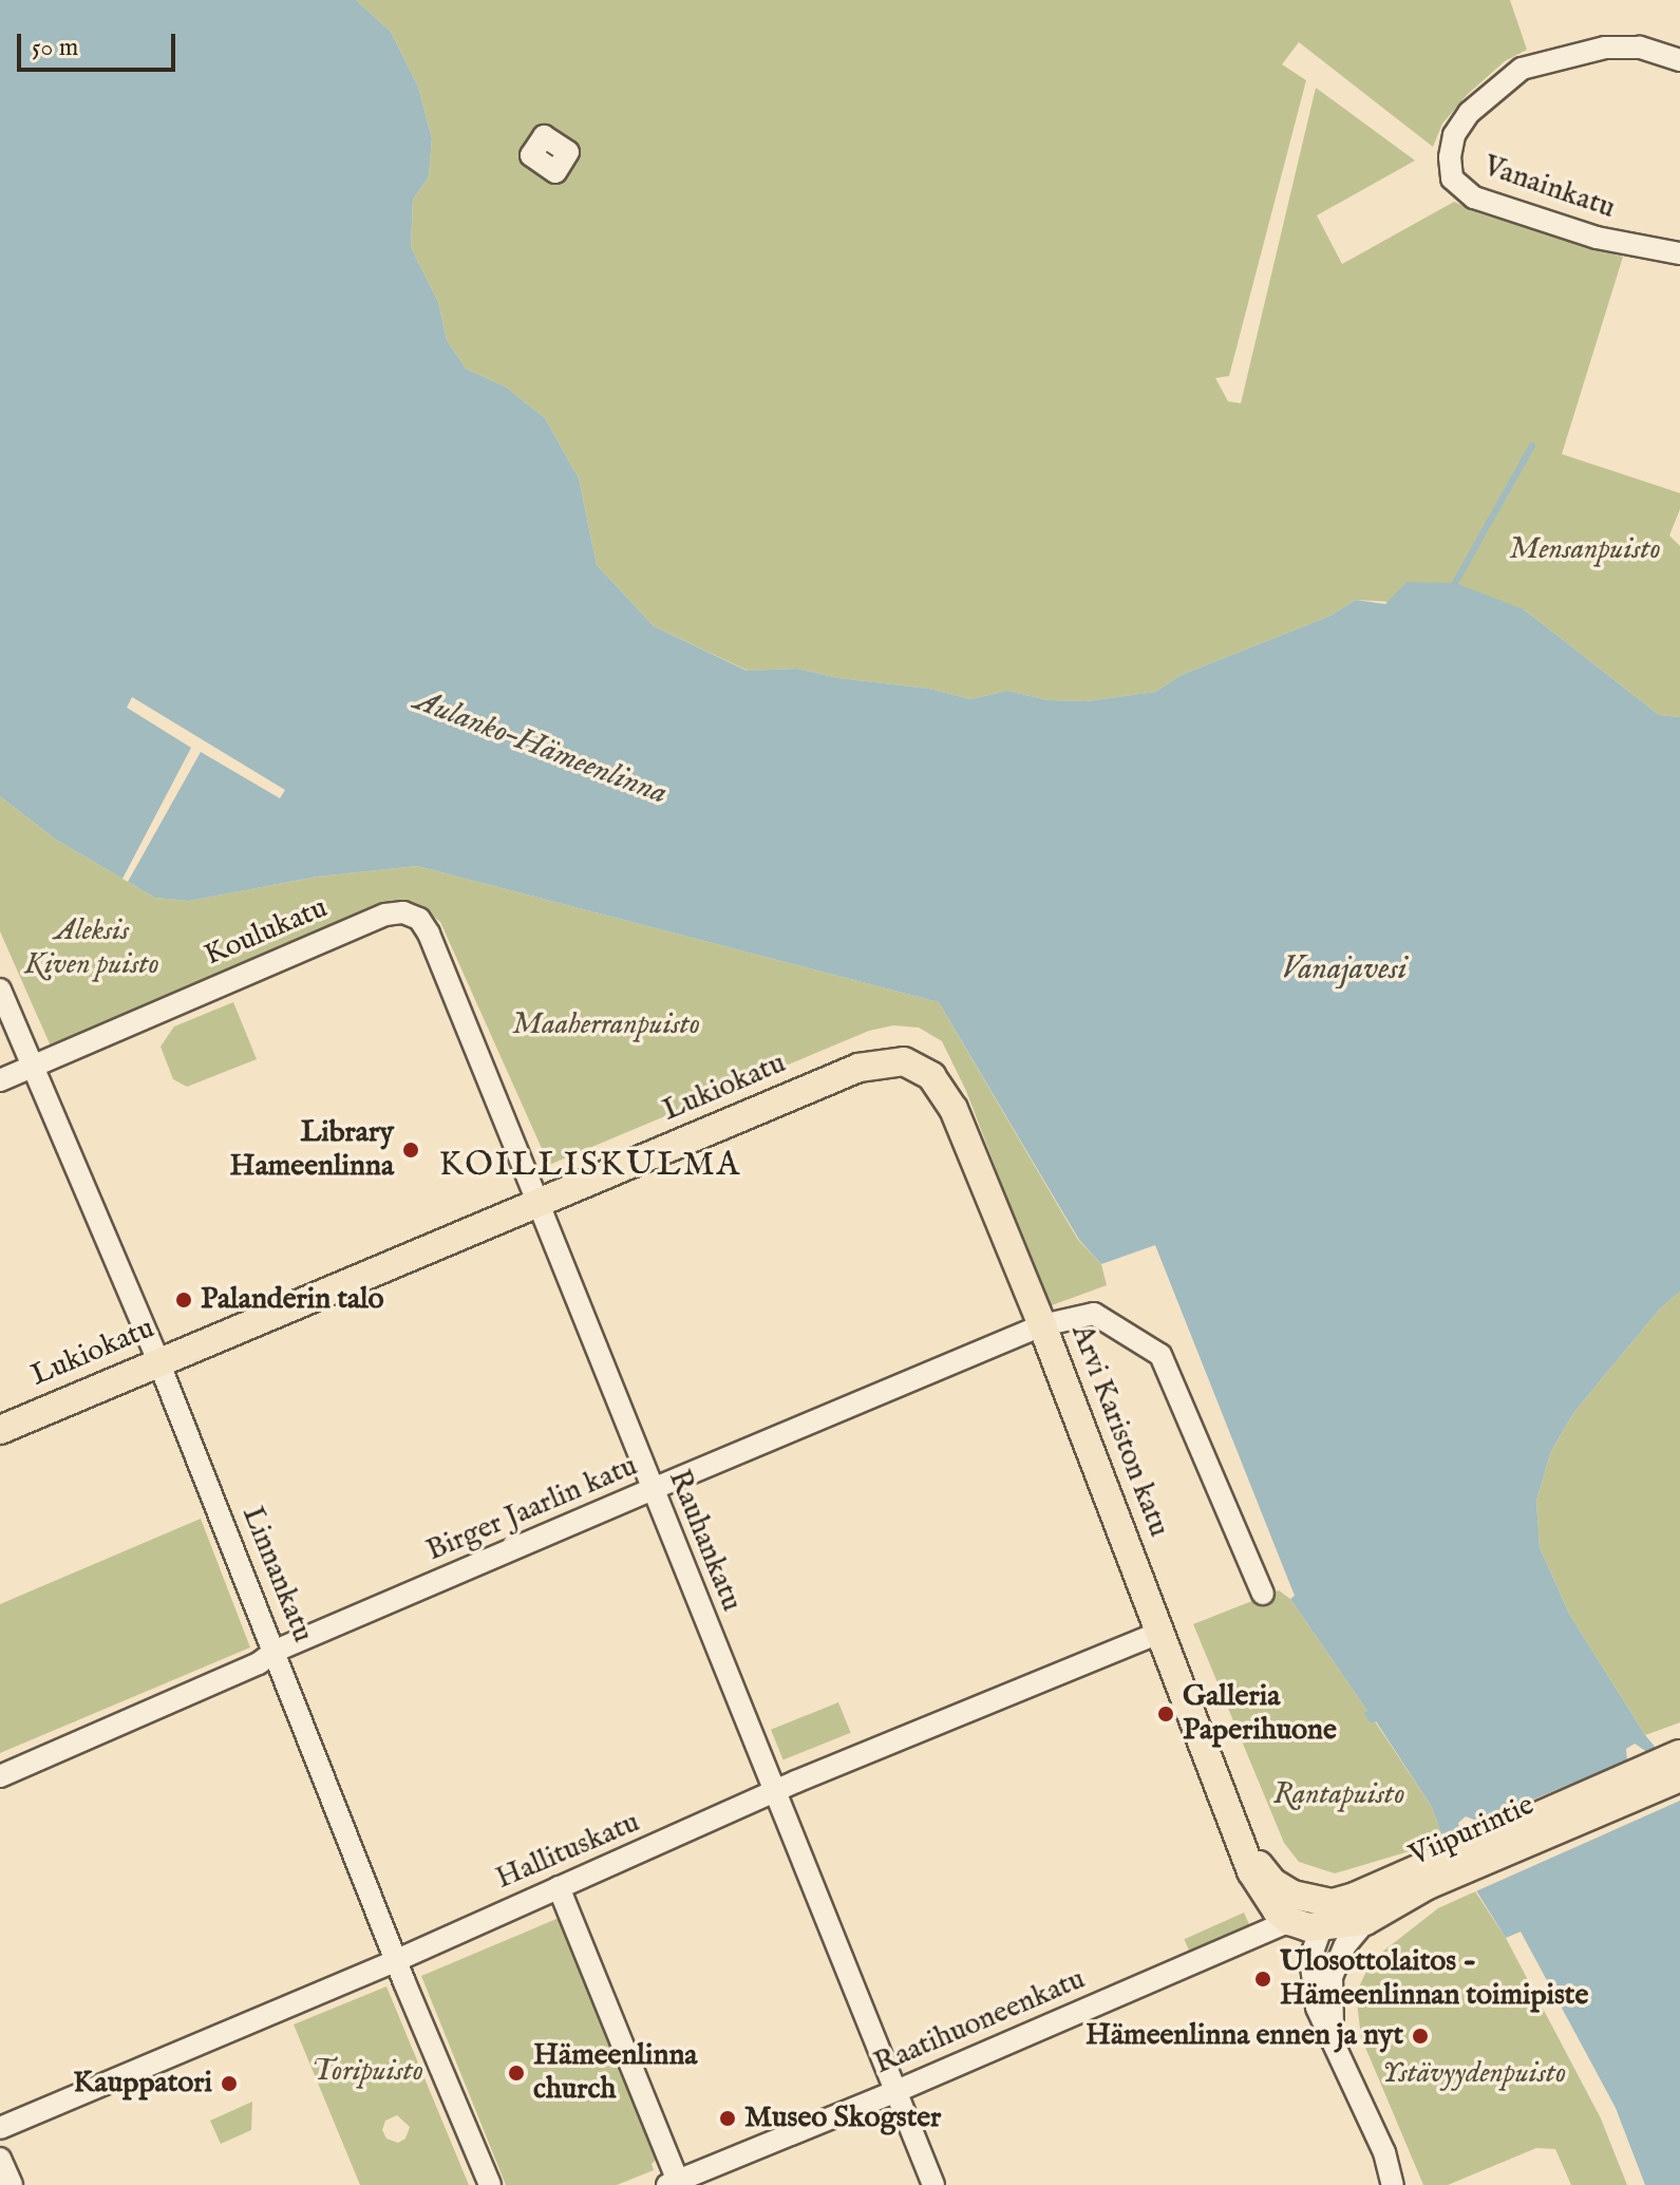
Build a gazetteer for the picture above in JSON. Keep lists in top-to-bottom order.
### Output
{
  "streets": {
    "main road": ["Lukiokatu", "Arvi Kariston katu", "Viipurintie"],
    "street": [
      "Vanainkatu",
      "Koulukatu",
      "Birger Jaarlin katu",
      "Rauhankatu",
      "Linnankatu",
      "Hallituskatu",
      "Raatihuoneenkatu"
    ]
  },
  "crossings": [
    ["Koulukatu", "Rauhankatu"],
    ["Koulukatu", "Linnankatu"],
    ["Lukiokatu", "Arvi Kariston katu"],
    ["Lukiokatu", "Rauhankatu"],
    ["Lukiokatu", "Linnankatu"],
    ["Arvi Kariston katu", "Birger Jaarlin katu"],
    ["Arvi Kariston katu", "Viipurintie"],
    ["Arvi Kariston katu", "Hallituskatu"],
    ["Arvi Kariston katu", "Raatihuoneenkatu"],
    ["Birger Jaarlin katu", "Rauhankatu"],
    ["Birger Jaarlin katu", "Linnankatu"],
    ["Rauhankatu", "Hallituskatu"],
    ["Rauhankatu", "Raatihuoneenkatu"],
    ["Linnankatu", "Hallituskatu"],
    ["Viipurintie", "Raatihuoneenkatu"]
  ],
  "districts": ["KOILLISKULMA"],
  "water": ["Aulanko–Hämeenlinna", "Vanajavesi"],
  "parks": [
    "Mensanpuisto",
    "Aleksis Kiven puisto",
    "Maaherranpuisto",
    "Rantapuisto",
    "Toripuisto",
    "Ystävyydenpuisto"
  ],
  "places": [
    "Library Hameenlinna",
    "Palanderin talo",
    "Galleria Paperihuone",
    "Ulosottolaitos - Hämeenlinnan toimipiste",
    "Hämeenlinna ennen ja nyt",
    "Hämeenlinna church",
    "Kauppatori",
    "Museo Skogster"
  ],
  "scale_bar": "50 m"
}
